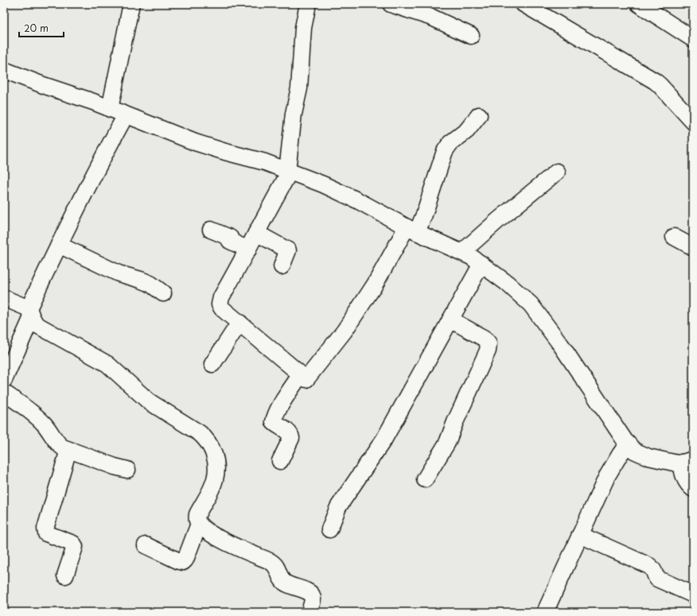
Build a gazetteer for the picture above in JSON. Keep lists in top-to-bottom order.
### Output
{
  "scale_bar": "20 m"
}
